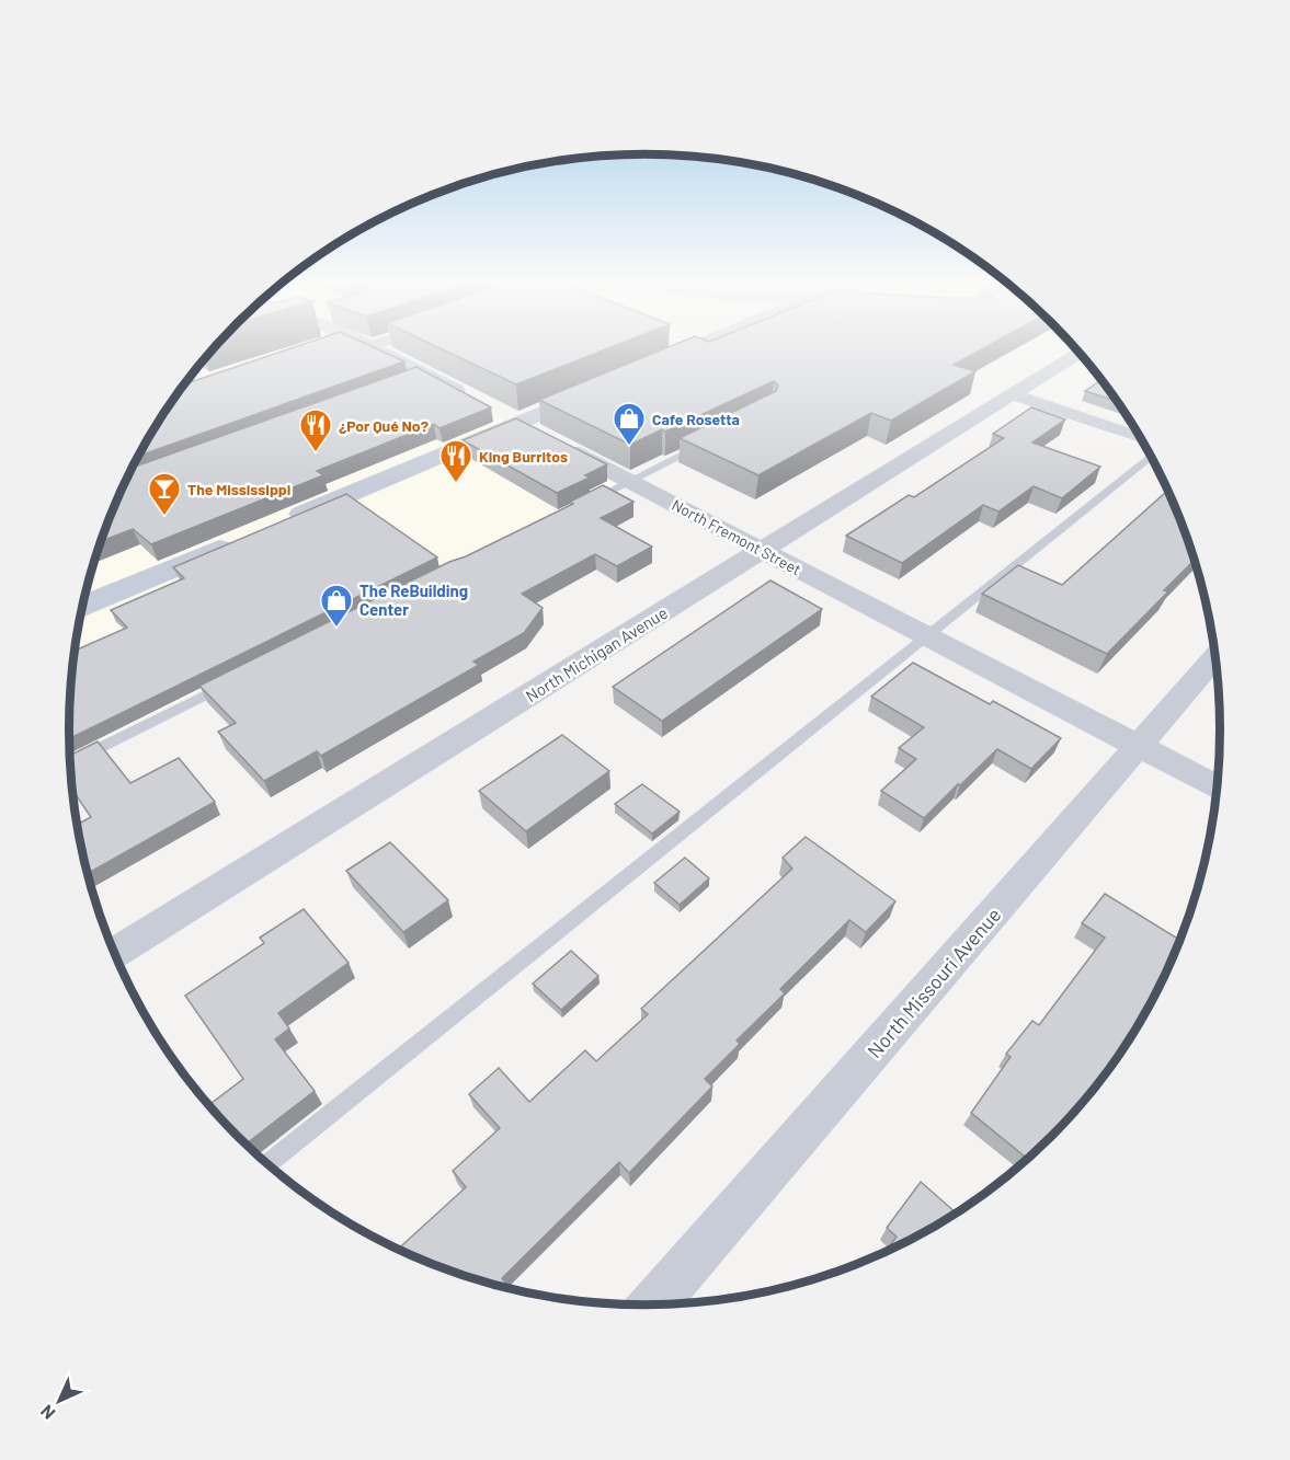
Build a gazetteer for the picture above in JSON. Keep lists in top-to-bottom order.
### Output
{
  "streets": {
    "street": ["North Fremont Street", "North Michigan Avenue", "North Missouri Avenue"]
  },
  "crossings": [
    ["North Fremont Street", "North Michigan Avenue"],
    ["North Fremont Street", "North Missouri Avenue"]
  ],
  "places": {
    "shop": ["Cafe Rosetta", "The ReBuilding Center"],
    "restaurant": ["¿Por Qué No?", "King Burritos"],
    "bar": ["The Mississippi"]
  },
  "north": "bottom left"
}
